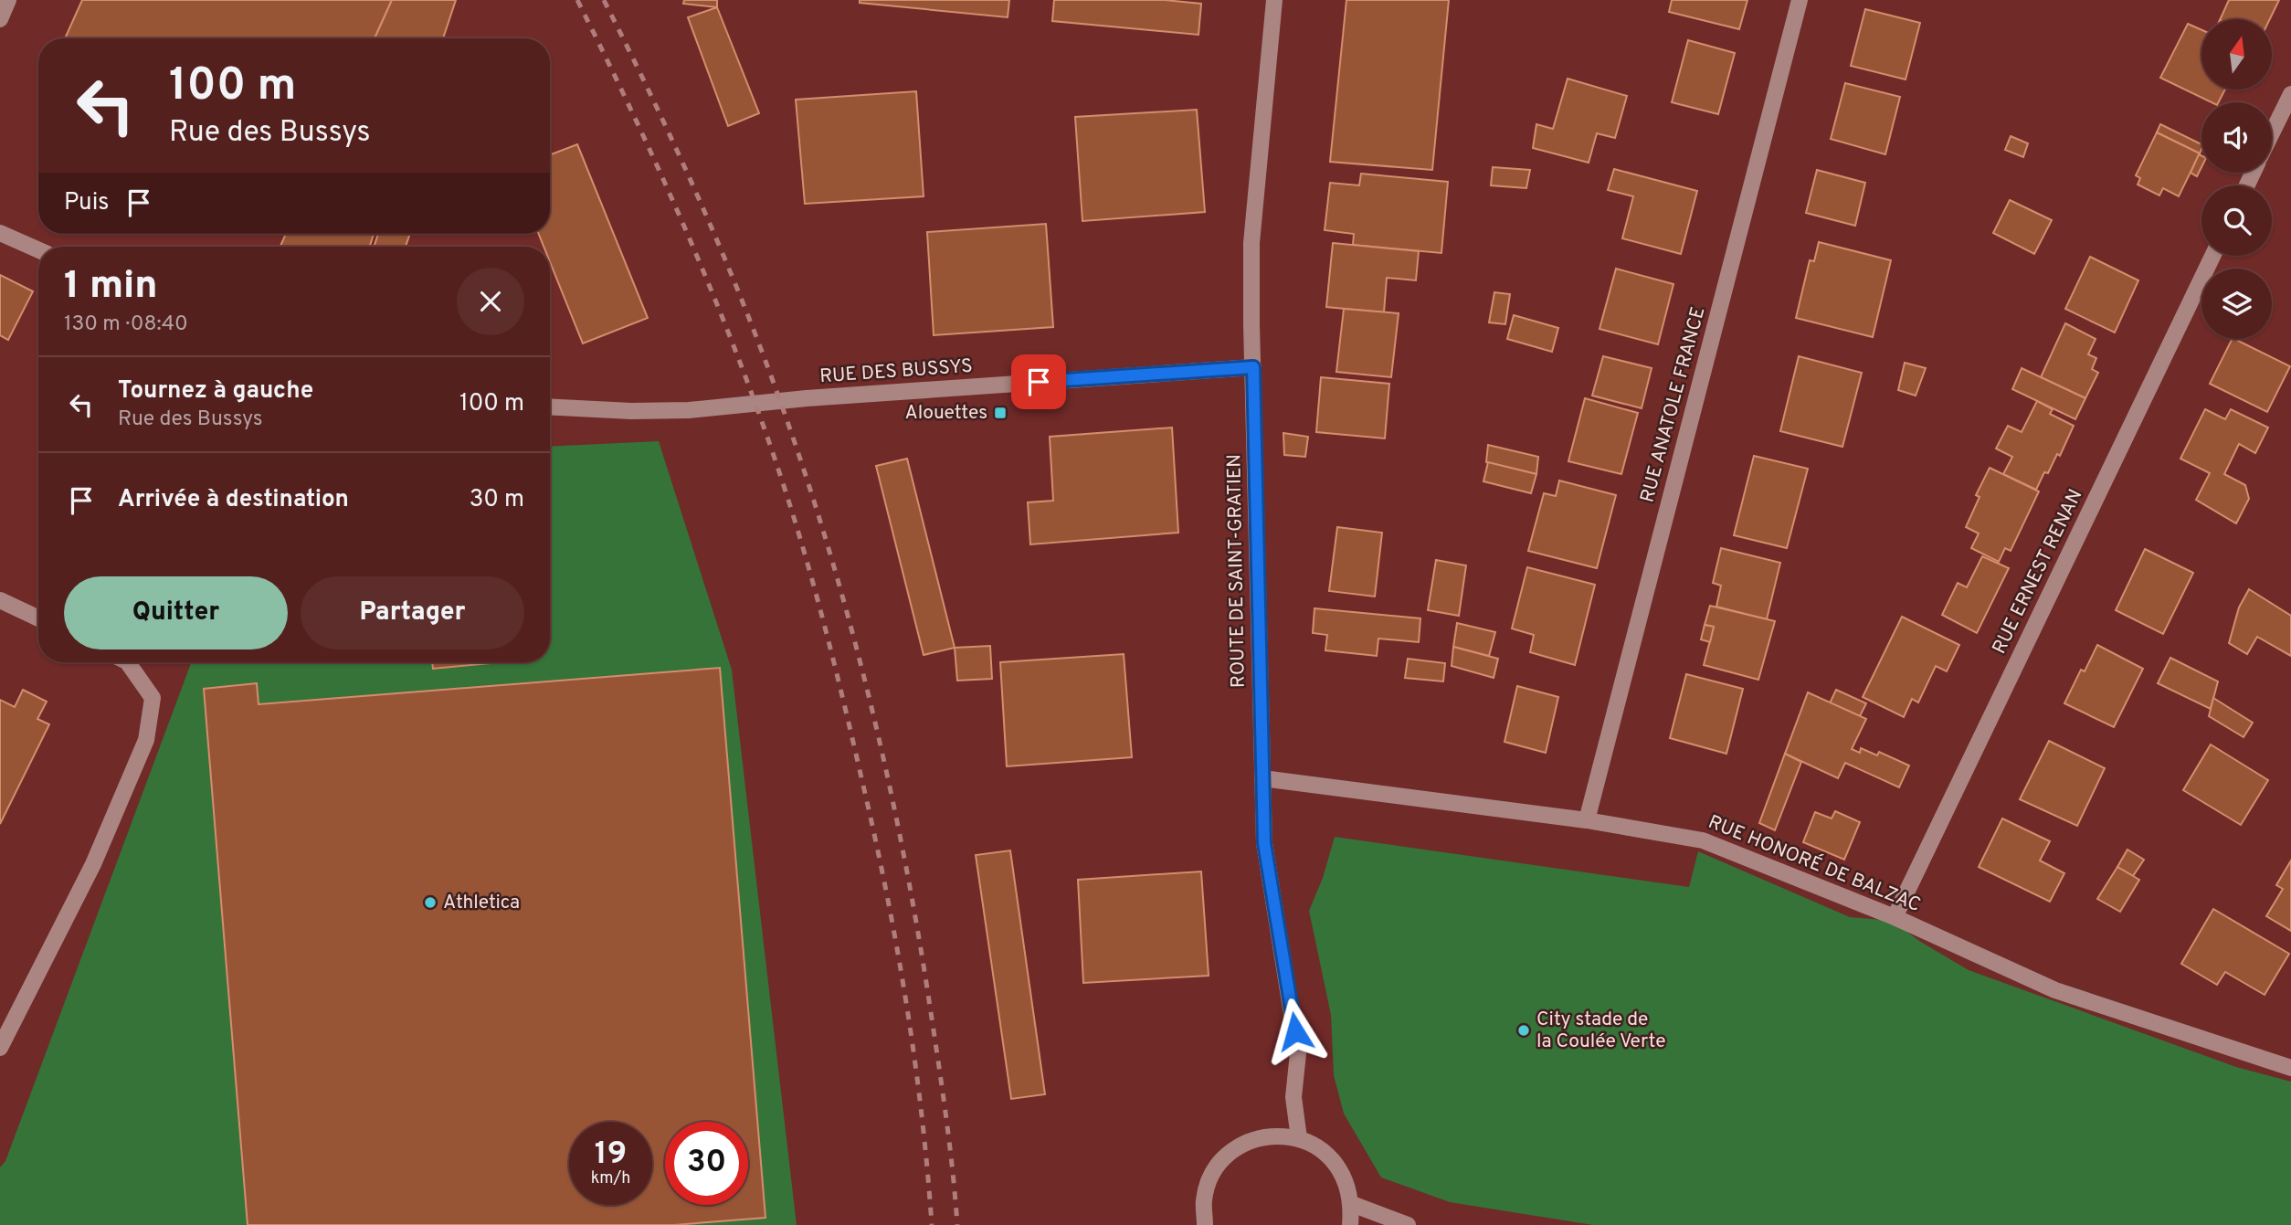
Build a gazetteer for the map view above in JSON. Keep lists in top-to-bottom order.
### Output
{
  "streets": {
    "street": [
      "RUE DES BUSSYS",
      "RUE ANATOLE FRANCE",
      "ROUTE DE SAINT-GRATIEN",
      "RUE ERNEST RENAN",
      "RUE HONORÉ DE BALZAC"
    ]
  },
  "crossings": [
    ["RUE DES BUSSYS", "ROUTE DE SAINT-GRATIEN"],
    ["RUE ANATOLE FRANCE", "RUE HONORÉ DE BALZAC"],
    ["ROUTE DE SAINT-GRATIEN", "RUE HONORÉ DE BALZAC"],
    ["RUE ERNEST RENAN", "RUE HONORÉ DE BALZAC"]
  ],
  "places": {
    "transit": ["Alouettes"],
    "other": ["Athletica", "City stade de la Coulée Verte"]
  },
  "north": "top",
  "page": {
    "turn": ["100 m", "Rue des Bussys"],
    "then": "Puis",
    "heading": ["1 min", "130 m · 08:40"],
    "list": [
      {
        "name": "Tournez à gauche",
        "note": "Rue des Bussys",
        "value": "100 m"
      },
      {
        "name": "Arrivée à destination",
        "value": "30 m"
      }
    ],
    "buttons": ["Quitter", "Partager"],
    "speed": "19 km/h",
    "limit": "30"
  }
}
